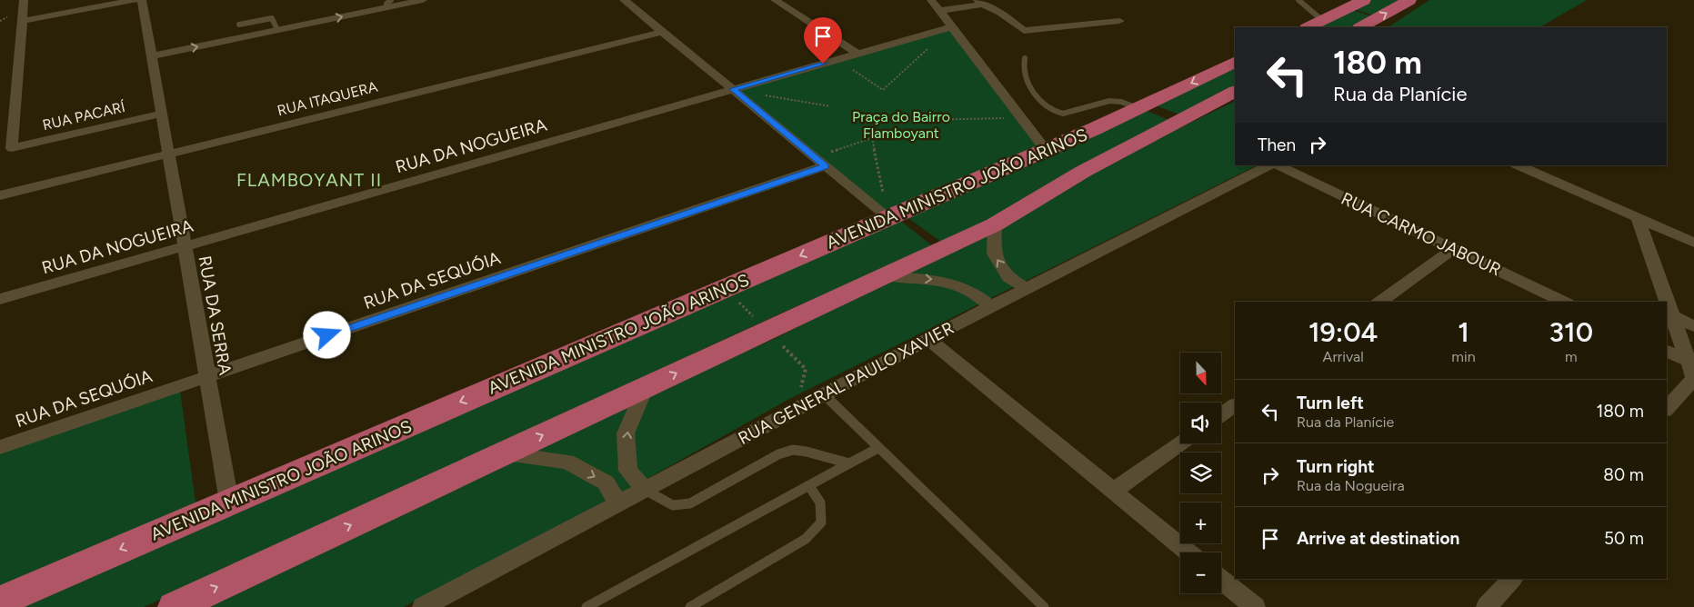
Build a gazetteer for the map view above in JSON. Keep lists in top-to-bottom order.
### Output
{
  "streets": {
    "main road": ["AVENIDA MINISTRO JOÃO ARINOS"],
    "street": [
      "RUA ITAQUERA",
      "RUA PACARÍ",
      "RUA DA NOGUEIRA",
      "RUA CARMO JABOUR",
      "RUA DA SEQUÓIA",
      "RUA DA SERRA",
      "RUA GENERAL PAULO XAVIER"
    ]
  },
  "crossings": [
    ["RUA ITAQUERA", "RUA DA SERRA"],
    ["RUA PACARÍ", "RUA DA SERRA"],
    ["RUA DA NOGUEIRA", "RUA DA SERRA"],
    ["AVENIDA MINISTRO JOÃO ARINOS", "RUA DA SERRA"],
    ["RUA DA SEQUÓIA", "RUA DA SERRA"]
  ],
  "districts": ["FLAMBOYANT II"],
  "parks": ["Praça do Bairro Flamboyant"],
  "north": "bottom",
  "page": {
    "turn": ["180 m", "Rua da Planície"],
    "then": "Then",
    "eta": [
      "19:04",
      "Arrival",
      "1",
      "min",
      "310",
      "m"
    ],
    "map_buttons": ["+", "−"],
    "list": [
      {
        "name": "Turn left",
        "note": "Rua da Planície",
        "value": "180 m"
      },
      {
        "name": "Turn right",
        "note": "Rua da Nogueira",
        "value": "80 m"
      },
      {
        "name": "Arrive at destination",
        "value": "50 m"
      }
    ]
  }
}
